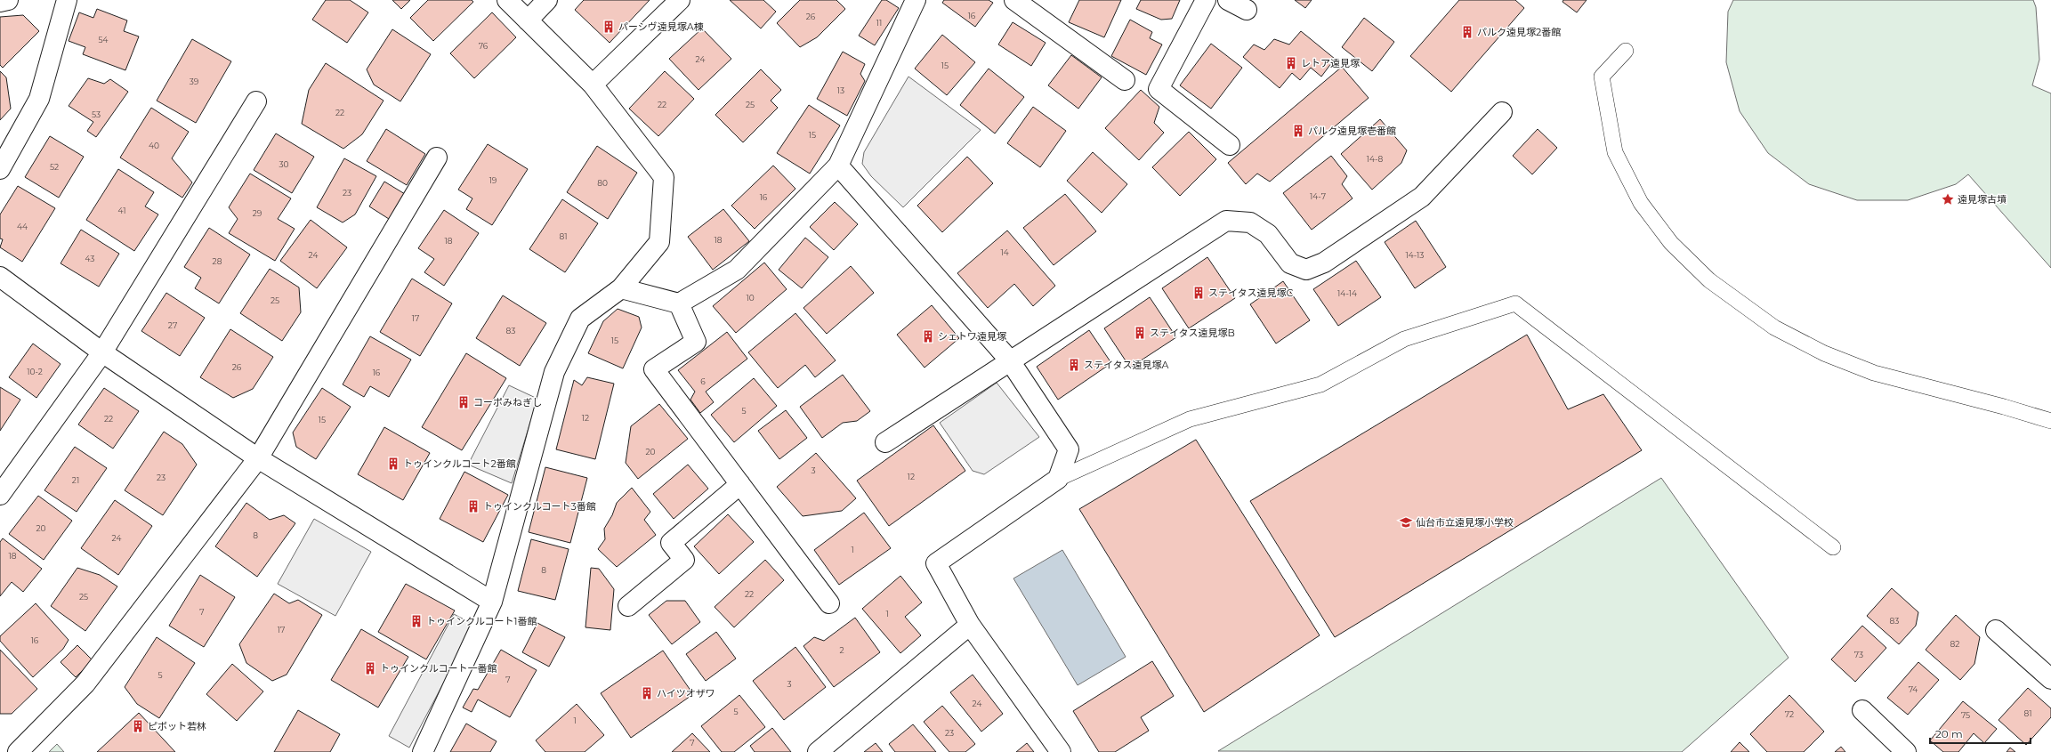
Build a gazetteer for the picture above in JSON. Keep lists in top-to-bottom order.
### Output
{
  "places": {
    "building": [
      "パーシヴ遠見塚A棟",
      "パルク遠見塚2番館",
      "レトア遠見塚",
      "パルク遠見塚壱番館",
      "ステイタス遠見塚C",
      "ステイタス遠見塚B",
      "シェトワ遠見塚",
      "ステイタス遠見塚A",
      "コーポみねぎし",
      "トゥインクルコート2番館",
      "トゥインクルコート3番館",
      "トゥインクルコート1番館",
      "トゥインクルコート一番館",
      "ハイツオザワ",
      "ピボット若林"
    ],
    "place": ["遠見塚古墳"],
    "school or university": ["仙台市立遠見塚小学校"]
  },
  "house_numbers": [
    "16",
    "26",
    "11",
    "54",
    "76",
    "24",
    "15",
    "39",
    "13",
    "22",
    "25",
    "22",
    "53",
    "15",
    "40",
    "14-8",
    "30",
    "52",
    "19",
    "80",
    "23",
    "14-7",
    "16",
    "41",
    "29",
    "44",
    "81",
    "18",
    "18",
    "14",
    "24",
    "14-13",
    "43",
    "28",
    "14-14",
    "10",
    "25",
    "17",
    "27",
    "83",
    "15",
    "26",
    "10-2",
    "16",
    "6",
    "5",
    "12",
    "22",
    "15",
    "20",
    "3",
    "12",
    "23",
    "21",
    "20",
    "8",
    "24",
    "1",
    "18",
    "8",
    "22",
    "25",
    "7",
    "1",
    "83",
    "17",
    "16",
    "82",
    "2",
    "73",
    "5",
    "7",
    "3",
    "74",
    "24",
    "5",
    "81",
    "72",
    "75",
    "1",
    "23",
    "7"
  ],
  "scale_bar": "20 m"
}
